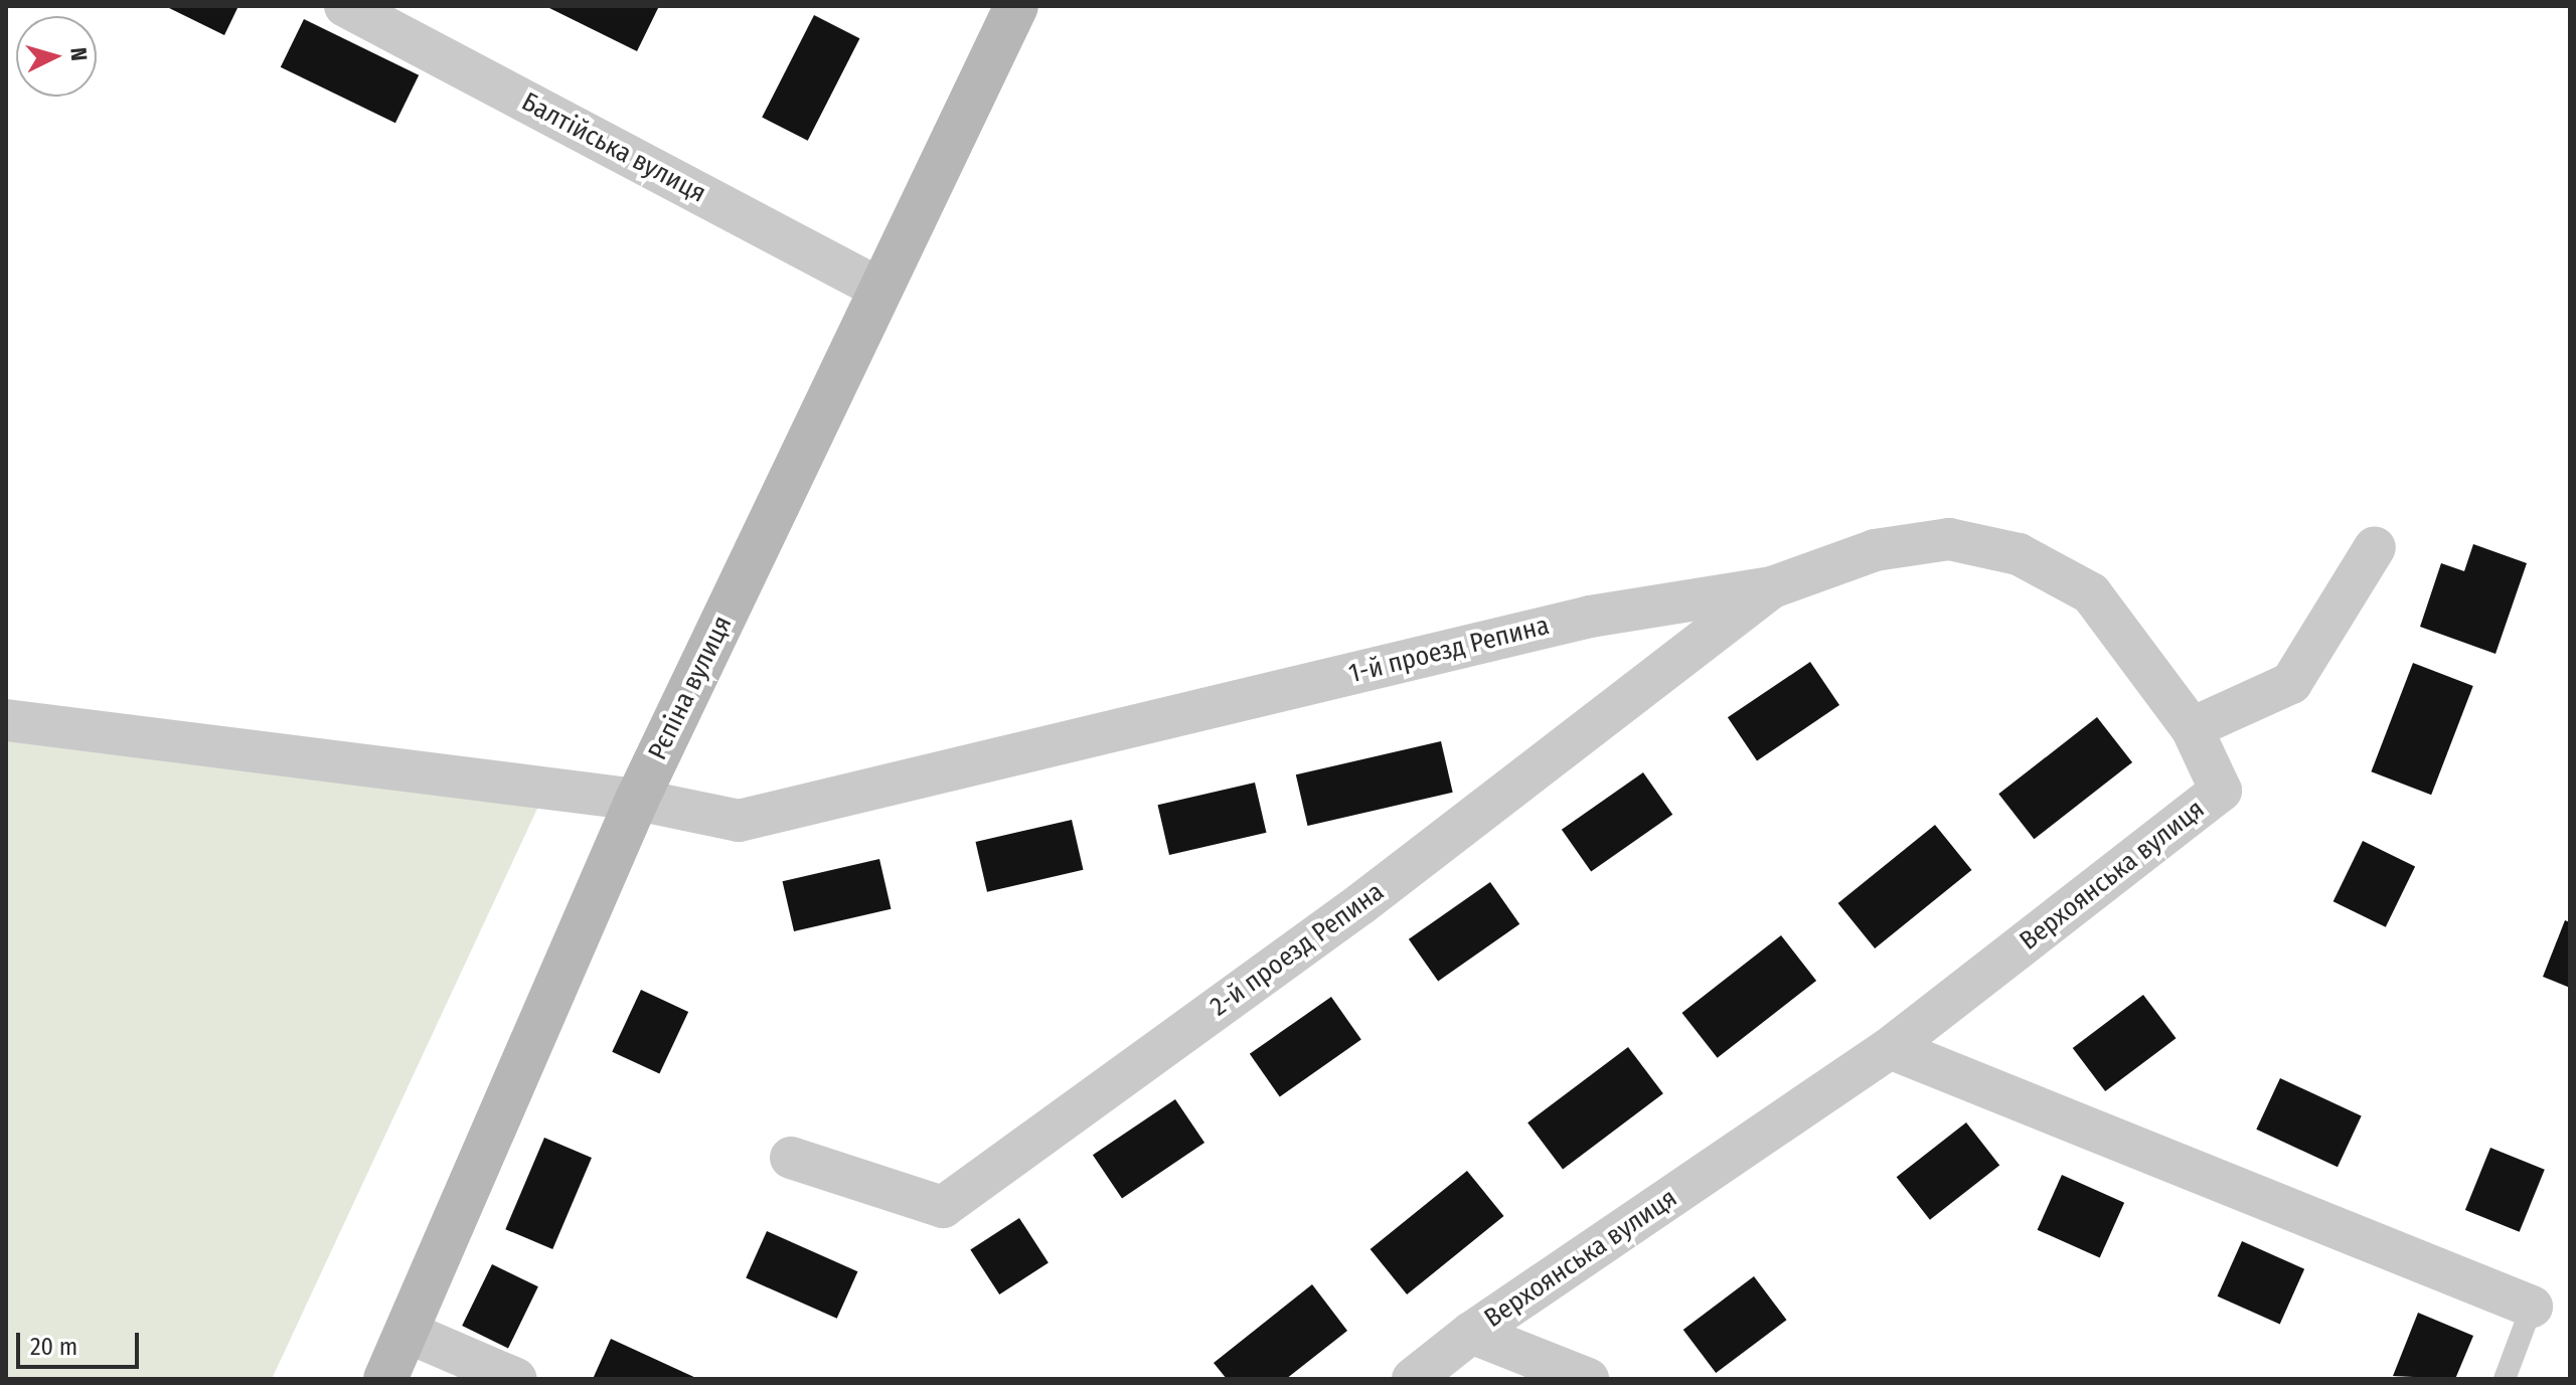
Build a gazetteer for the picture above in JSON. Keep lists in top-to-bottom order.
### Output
{
  "streets": {
    "street": [
      "Балтійська вулиця",
      "1-й проезд Репина",
      "Рєпіна вулиця",
      "Верхоянська вулиця",
      "2-й проезд Репина"
    ]
  },
  "crossings": [
    ["Балтійська вулиця", "Рєпіна вулиця"],
    ["1-й проезд Репина", "Рєпіна вулиця"],
    ["1-й проезд Репина", "Верхоянська вулиця"],
    ["1-й проезд Репина", "2-й проезд Репина"]
  ],
  "scale_bar": "20 m",
  "north": "right"
}
